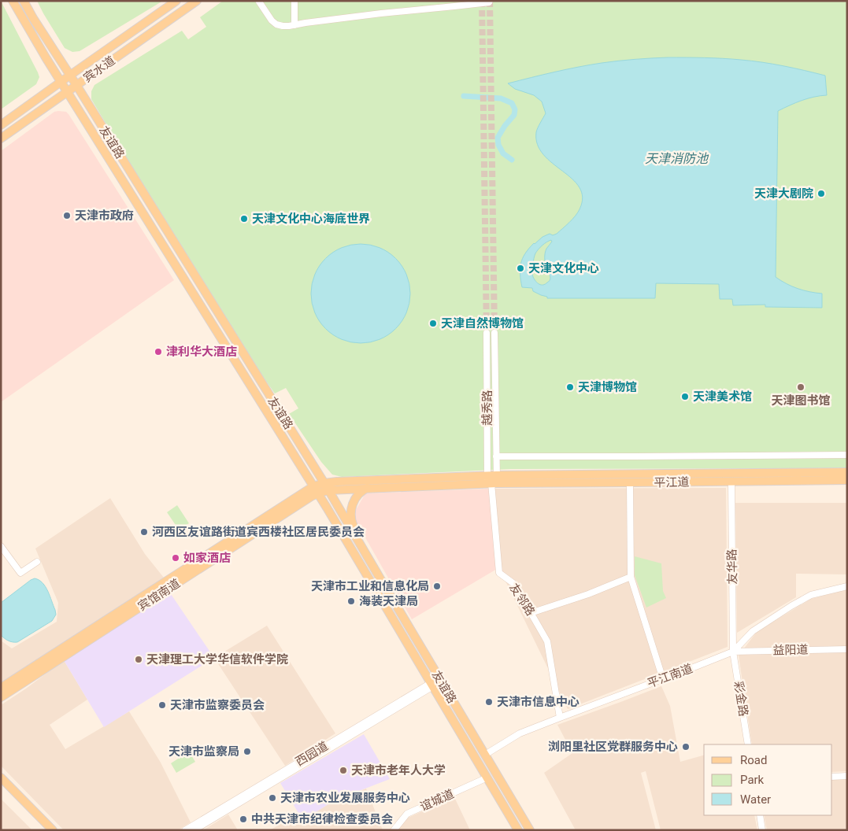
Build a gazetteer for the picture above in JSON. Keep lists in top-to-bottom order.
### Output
{
  "streets": {
    "main road": [
      "宾水道",
      "友谊路",
      "平江道",
      "宾馆南道"
    ],
    "street": [
      "越秀路",
      "友华路",
      "友邻路",
      "益阳道",
      "平江南道",
      "彩金路",
      "西园道",
      "谊城道"
    ]
  },
  "crossings": [
    ["宾水道", "友谊路"],
    ["友谊路", "宾馆南道"],
    ["友谊路", "平江南道"],
    ["友谊路", "西园道"],
    ["友谊路", "谊城道"],
    ["越秀路", "平江道"],
    ["越秀路", "友邻路"],
    ["平江道", "友华路"],
    ["平江道", "友邻路"],
    ["友华路", "益阳道"],
    ["友华路", "平江南道"],
    ["友华路", "彩金路"],
    ["友邻路", "平江南道"],
    ["益阳道", "平江南道"],
    ["益阳道", "彩金路"],
    ["平江南道", "彩金路"]
  ],
  "water": ["天津消防池"],
  "places": [
    "天津大剧院",
    "天津市政府",
    "天津文化中心海底世界",
    "天津文化中心",
    "天津自然博物馆",
    "津利华大酒店",
    "天津博物馆",
    "天津图书馆",
    "天津美术馆",
    "河西区友谊路街道宾西楼社区居民委员会",
    "如家酒店",
    "天津市工业和信息化局",
    "海装天津局",
    "天津理工大学华信软件学院",
    "天津市信息中心",
    "天津市监察委员会",
    "浏阳里社区党群服务中心",
    "天津市监察局",
    "天津市老年人大学",
    "天津市农业发展服务中心",
    "中共天津市纪律检查委员会"
  ],
  "legend": ["Road", "Park", "Water"]
}
